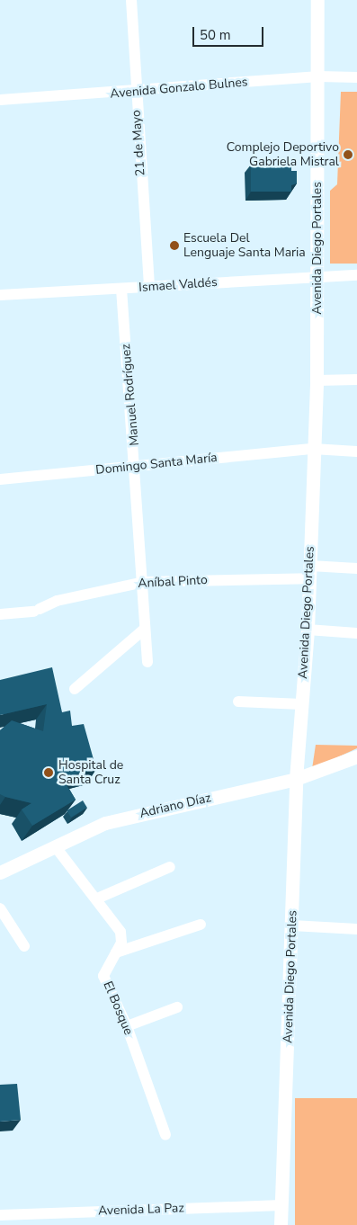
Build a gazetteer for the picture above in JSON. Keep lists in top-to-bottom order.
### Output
{
  "streets": {
    "main road": ["Avenida Diego Portales", "Adriano Díaz"],
    "street": [
      "Avenida Gonzalo Bulnes",
      "21 de Mayo",
      "Ismael Valdés",
      "Manuel Rodríguez",
      "Domingo Santa María",
      "Aníbal Pinto",
      "El Bosque",
      "Avenida La Paz"
    ]
  },
  "crossings": [
    ["Avenida Gonzalo Bulnes", "21 de Mayo"],
    ["Avenida Gonzalo Bulnes", "Avenida Diego Portales"],
    ["21 de Mayo", "Ismael Valdés"],
    ["Avenida Diego Portales", "Ismael Valdés"],
    ["Avenida Diego Portales", "Domingo Santa María"],
    ["Avenida Diego Portales", "Aníbal Pinto"],
    ["Avenida Diego Portales", "Adriano Díaz"],
    ["Avenida Diego Portales", "Avenida La Paz"],
    ["Ismael Valdés", "Manuel Rodríguez"],
    ["Manuel Rodríguez", "Domingo Santa María"],
    ["Manuel Rodríguez", "Aníbal Pinto"],
    ["Adriano Díaz", "El Bosque"]
  ],
  "places": ["Complejo Deportivo Gabriela Mistral", "Escuela Del Lenguaje Santa Maria", "Hospital de Santa Cruz"],
  "scale_bar": "50 m"
}
